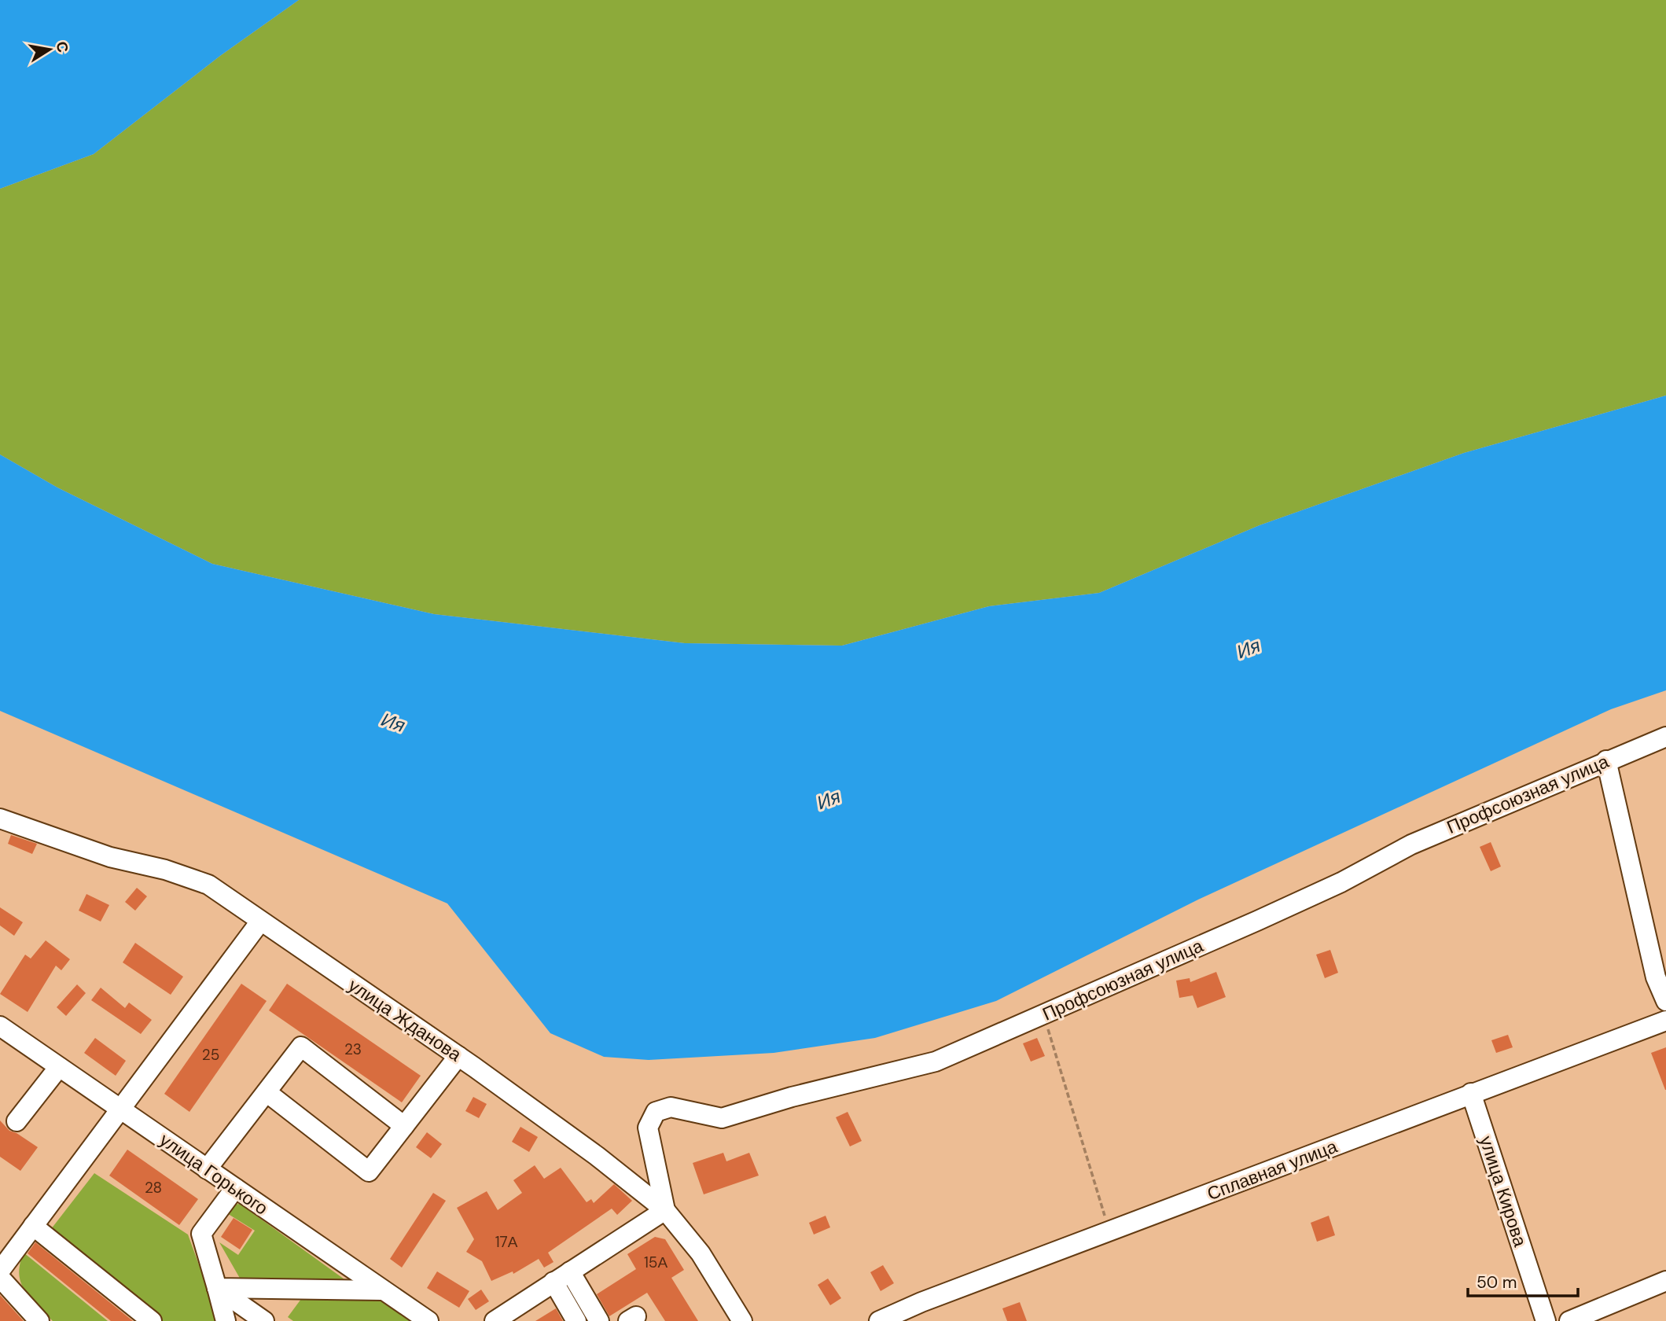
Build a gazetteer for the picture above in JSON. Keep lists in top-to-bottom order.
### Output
{
  "streets": {
    "street": [
      "Профсоюзная улица",
      "улица Жданова",
      "Сплавная улица",
      "улица Горького",
      "улица Кирова"
    ]
  },
  "crossings": [
    ["Профсоюзная улица", "улица Жданова"],
    ["Сплавная улица", "улица Кирова"]
  ],
  "water": ["Ия"],
  "house_numbers": [
    "23",
    "25",
    "28",
    "17А",
    "15А"
  ],
  "scale_bar": "50 m",
  "north": "right"
}
